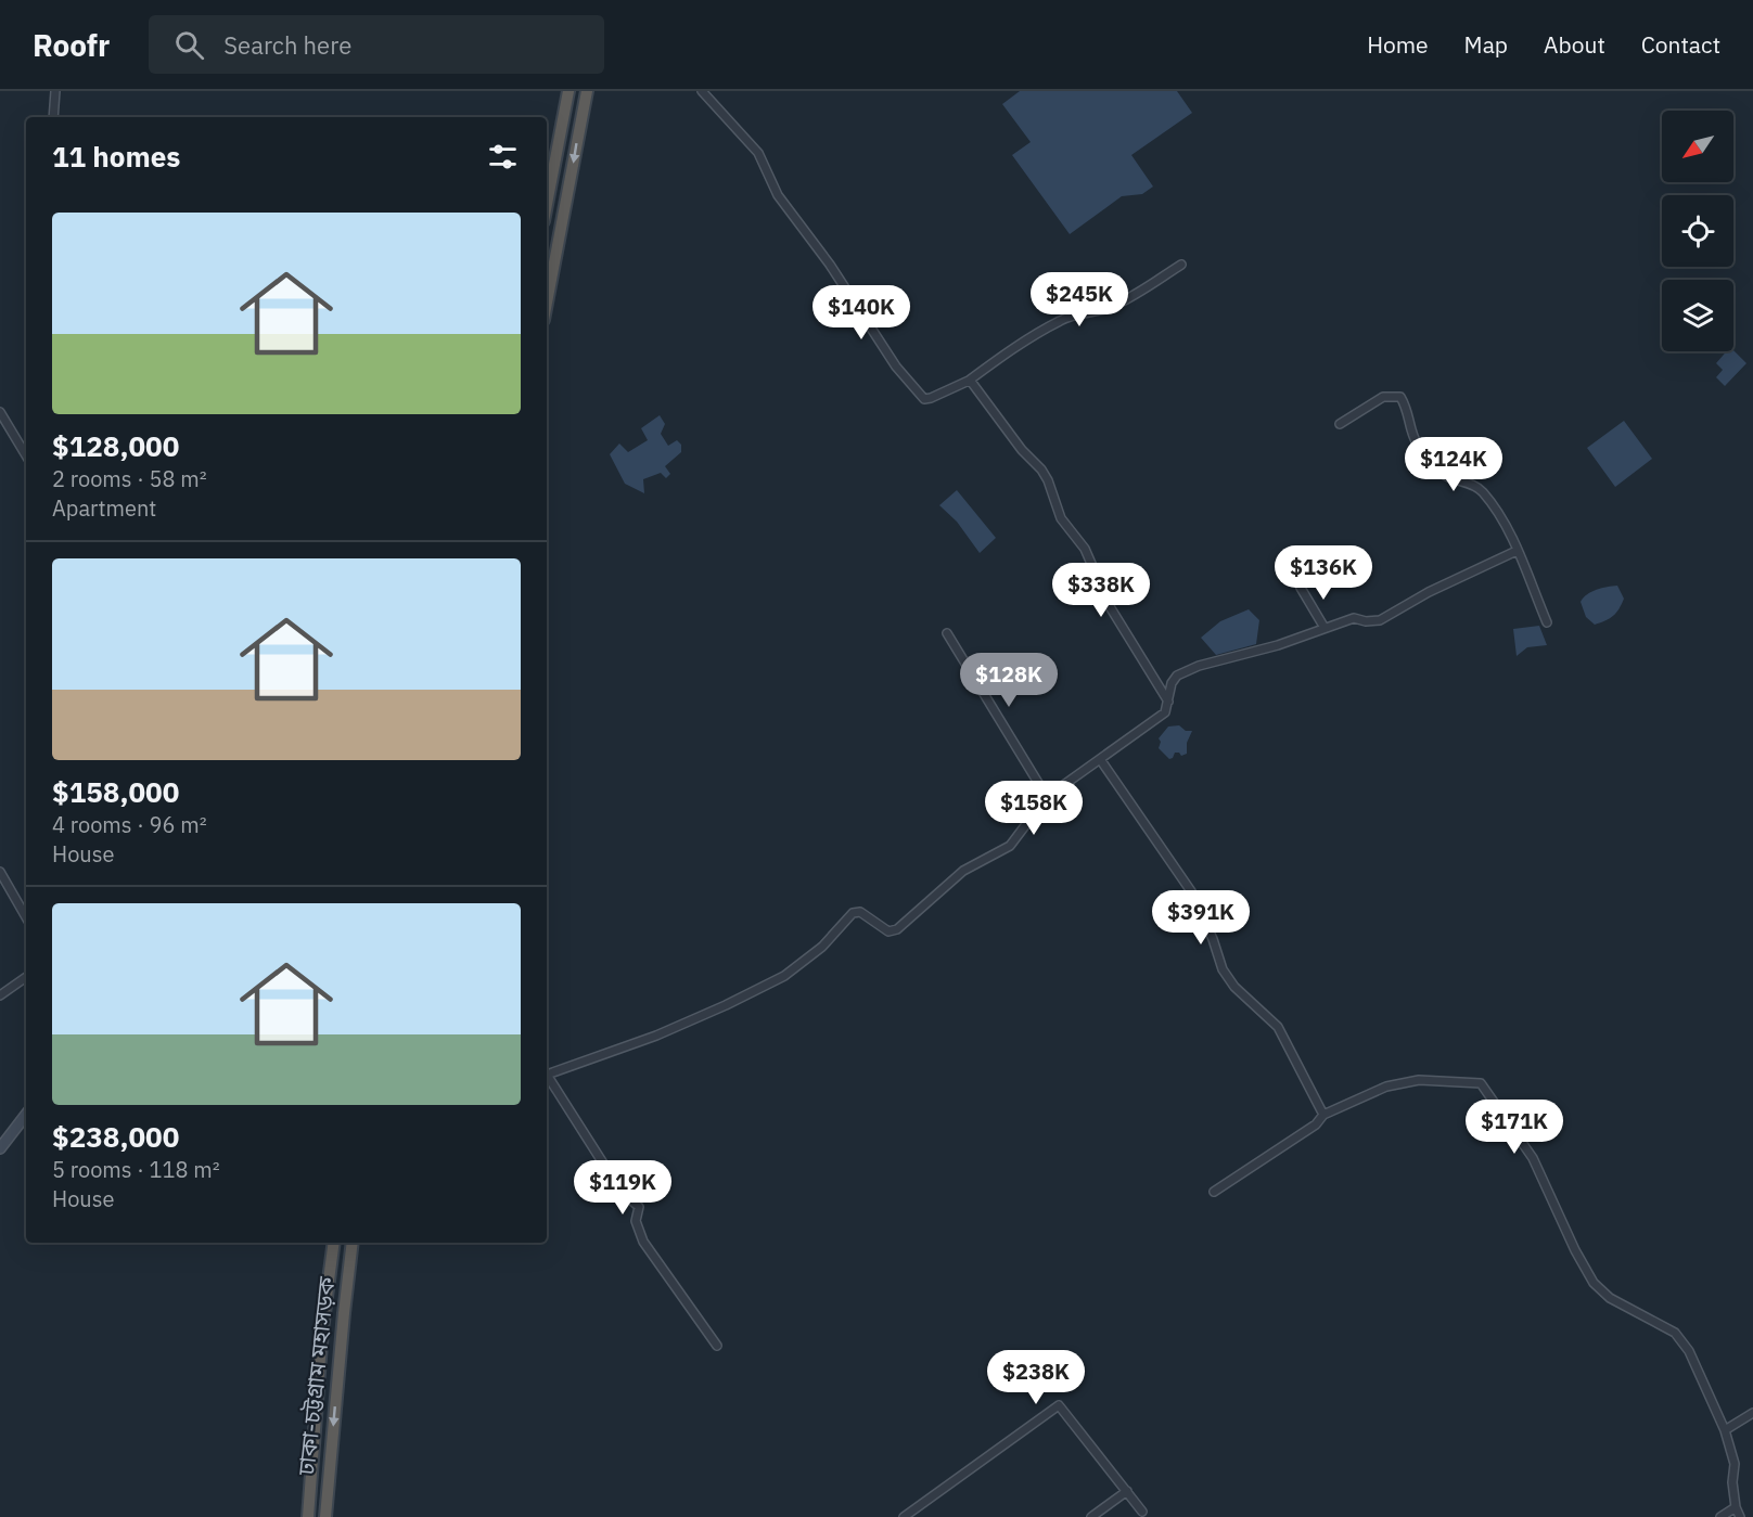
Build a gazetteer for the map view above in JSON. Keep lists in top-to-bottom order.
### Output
{
  "streets": {
    "highway": ["ঢাকা-চট্টগ্রাম মহাসড়ক"]
  },
  "north": "bottom left",
  "page": {
    "header": "Roofr",
    "search": "Search here",
    "nav": [
      "Home",
      "Map",
      "About",
      "Contact"
    ],
    "heading": "11 homes",
    "list": [
      {
        "name": "$128,000",
        "note": "2 rooms · 58 m² · Apartment"
      },
      {
        "name": "$158,000",
        "note": "4 rooms · 96 m² · House"
      },
      {
        "name": "$238,000",
        "note": "5 rooms · 118 m² · House"
      }
    ],
    "price": [
      "$245K",
      "$140K",
      "$124K",
      "$136K",
      "$338K",
      "$128K",
      "$158K",
      "$391K",
      "$171K",
      "$119K",
      "$238K"
    ]
  }
}
